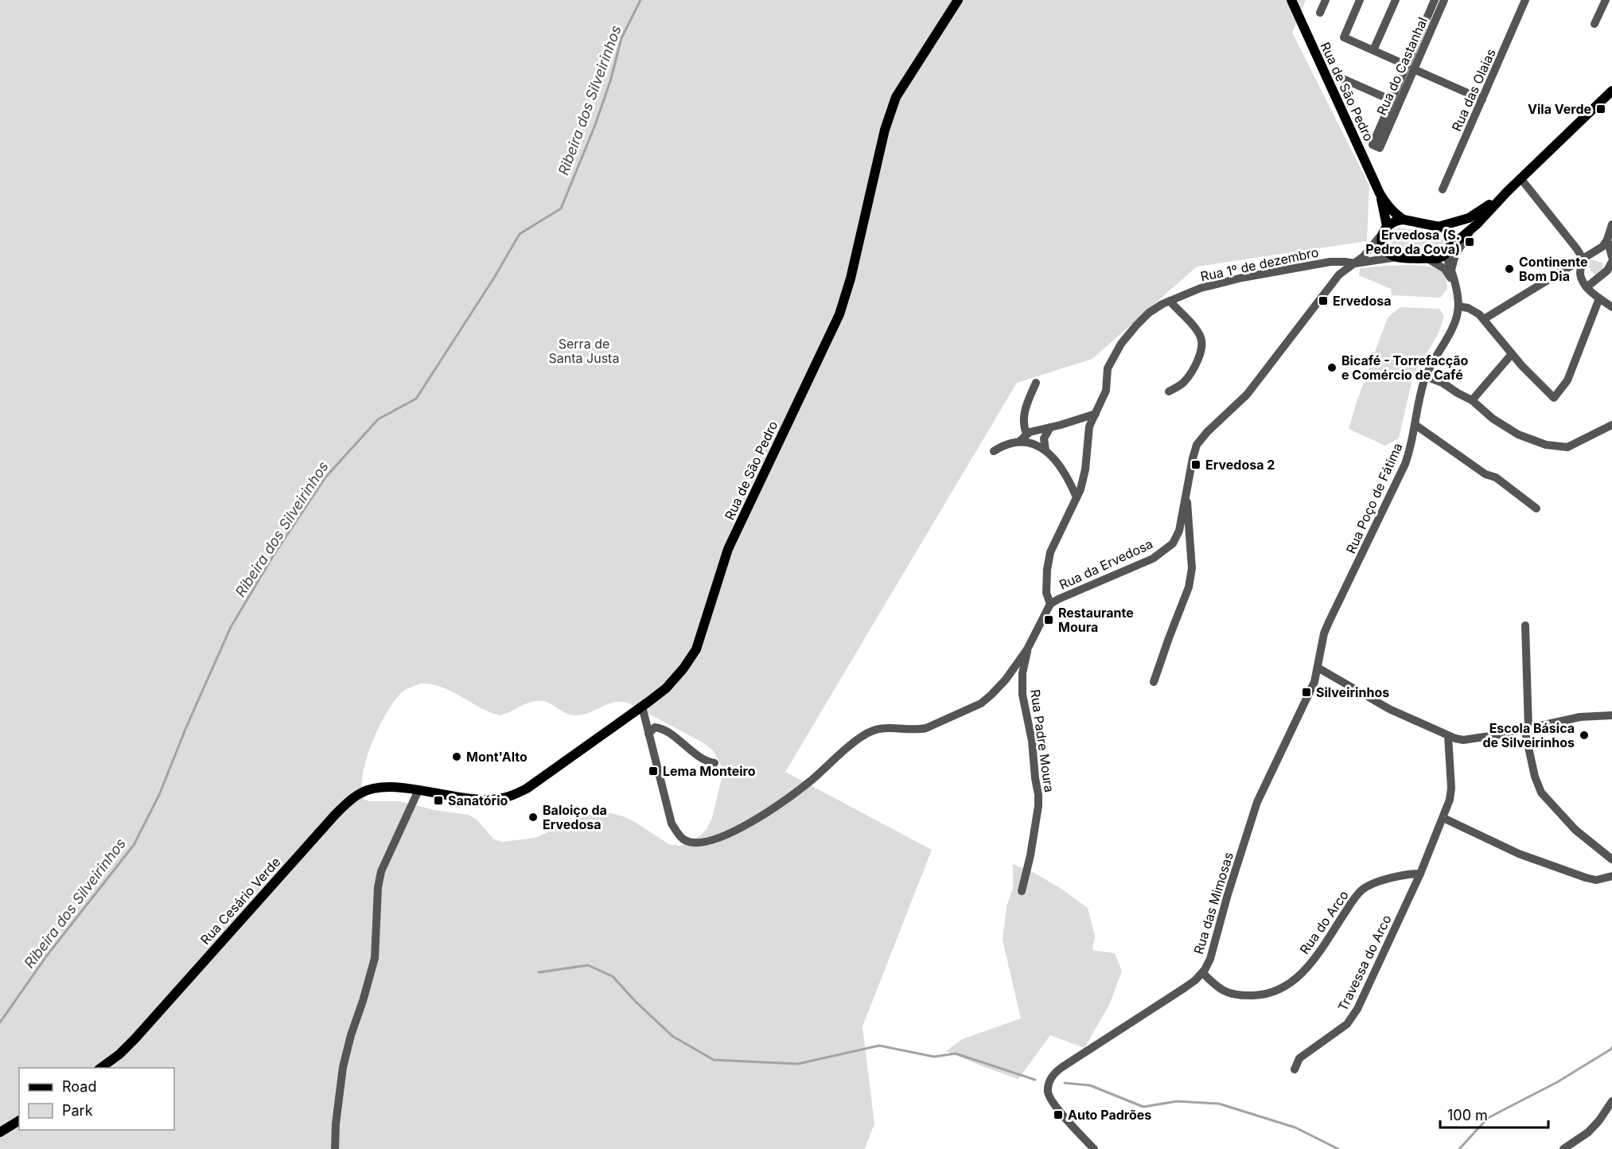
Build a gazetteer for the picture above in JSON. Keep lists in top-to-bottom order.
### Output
{
  "streets": {
    "main road": ["Rua de São Pedro", "Rua Cesário Verde"],
    "street": [
      "Rua do Castanhal",
      "Rua das Olaias",
      "Rua 1º de dezembro",
      "Rua Poço de Fátima",
      "Rua da Ervedosa",
      "Rua Padre Moura",
      "Rua das Mimosas",
      "Rua do Arco",
      "Travessa do Arco"
    ]
  },
  "crossings": [
    ["Rua de São Pedro", "Rua da Ervedosa"],
    ["Rua de São Pedro", "Rua Cesário Verde"],
    ["Rua 1º de dezembro", "Rua da Ervedosa"],
    ["Rua Poço de Fátima", "Rua das Mimosas"],
    ["Rua da Ervedosa", "Rua Padre Moura"],
    ["Rua das Mimosas", "Rua do Arco"],
    ["Rua do Arco", "Travessa do Arco"]
  ],
  "water": ["Ribeira dos Silveirinhos"],
  "parks": ["Serra de Santa Justa"],
  "places": {
    "transit": [
      "Vila Verde",
      "Ervedosa (S. Pedro da Cova)",
      "Ervedosa",
      "Ervedosa 2",
      "Restaurante Moura",
      "Silveirinhos",
      "Lema Monteiro",
      "Sanatório",
      "Auto Padrões"
    ],
    "other": [
      "Continente Bom Dia",
      "Bicafé - Torrefacção e Comércio de Café",
      "Escola Básica de Silveirinhos",
      "Mont'Alto",
      "Baloiço da Ervedosa"
    ]
  },
  "legend": ["Road", "Park"],
  "scale_bar": "100 m"
}
